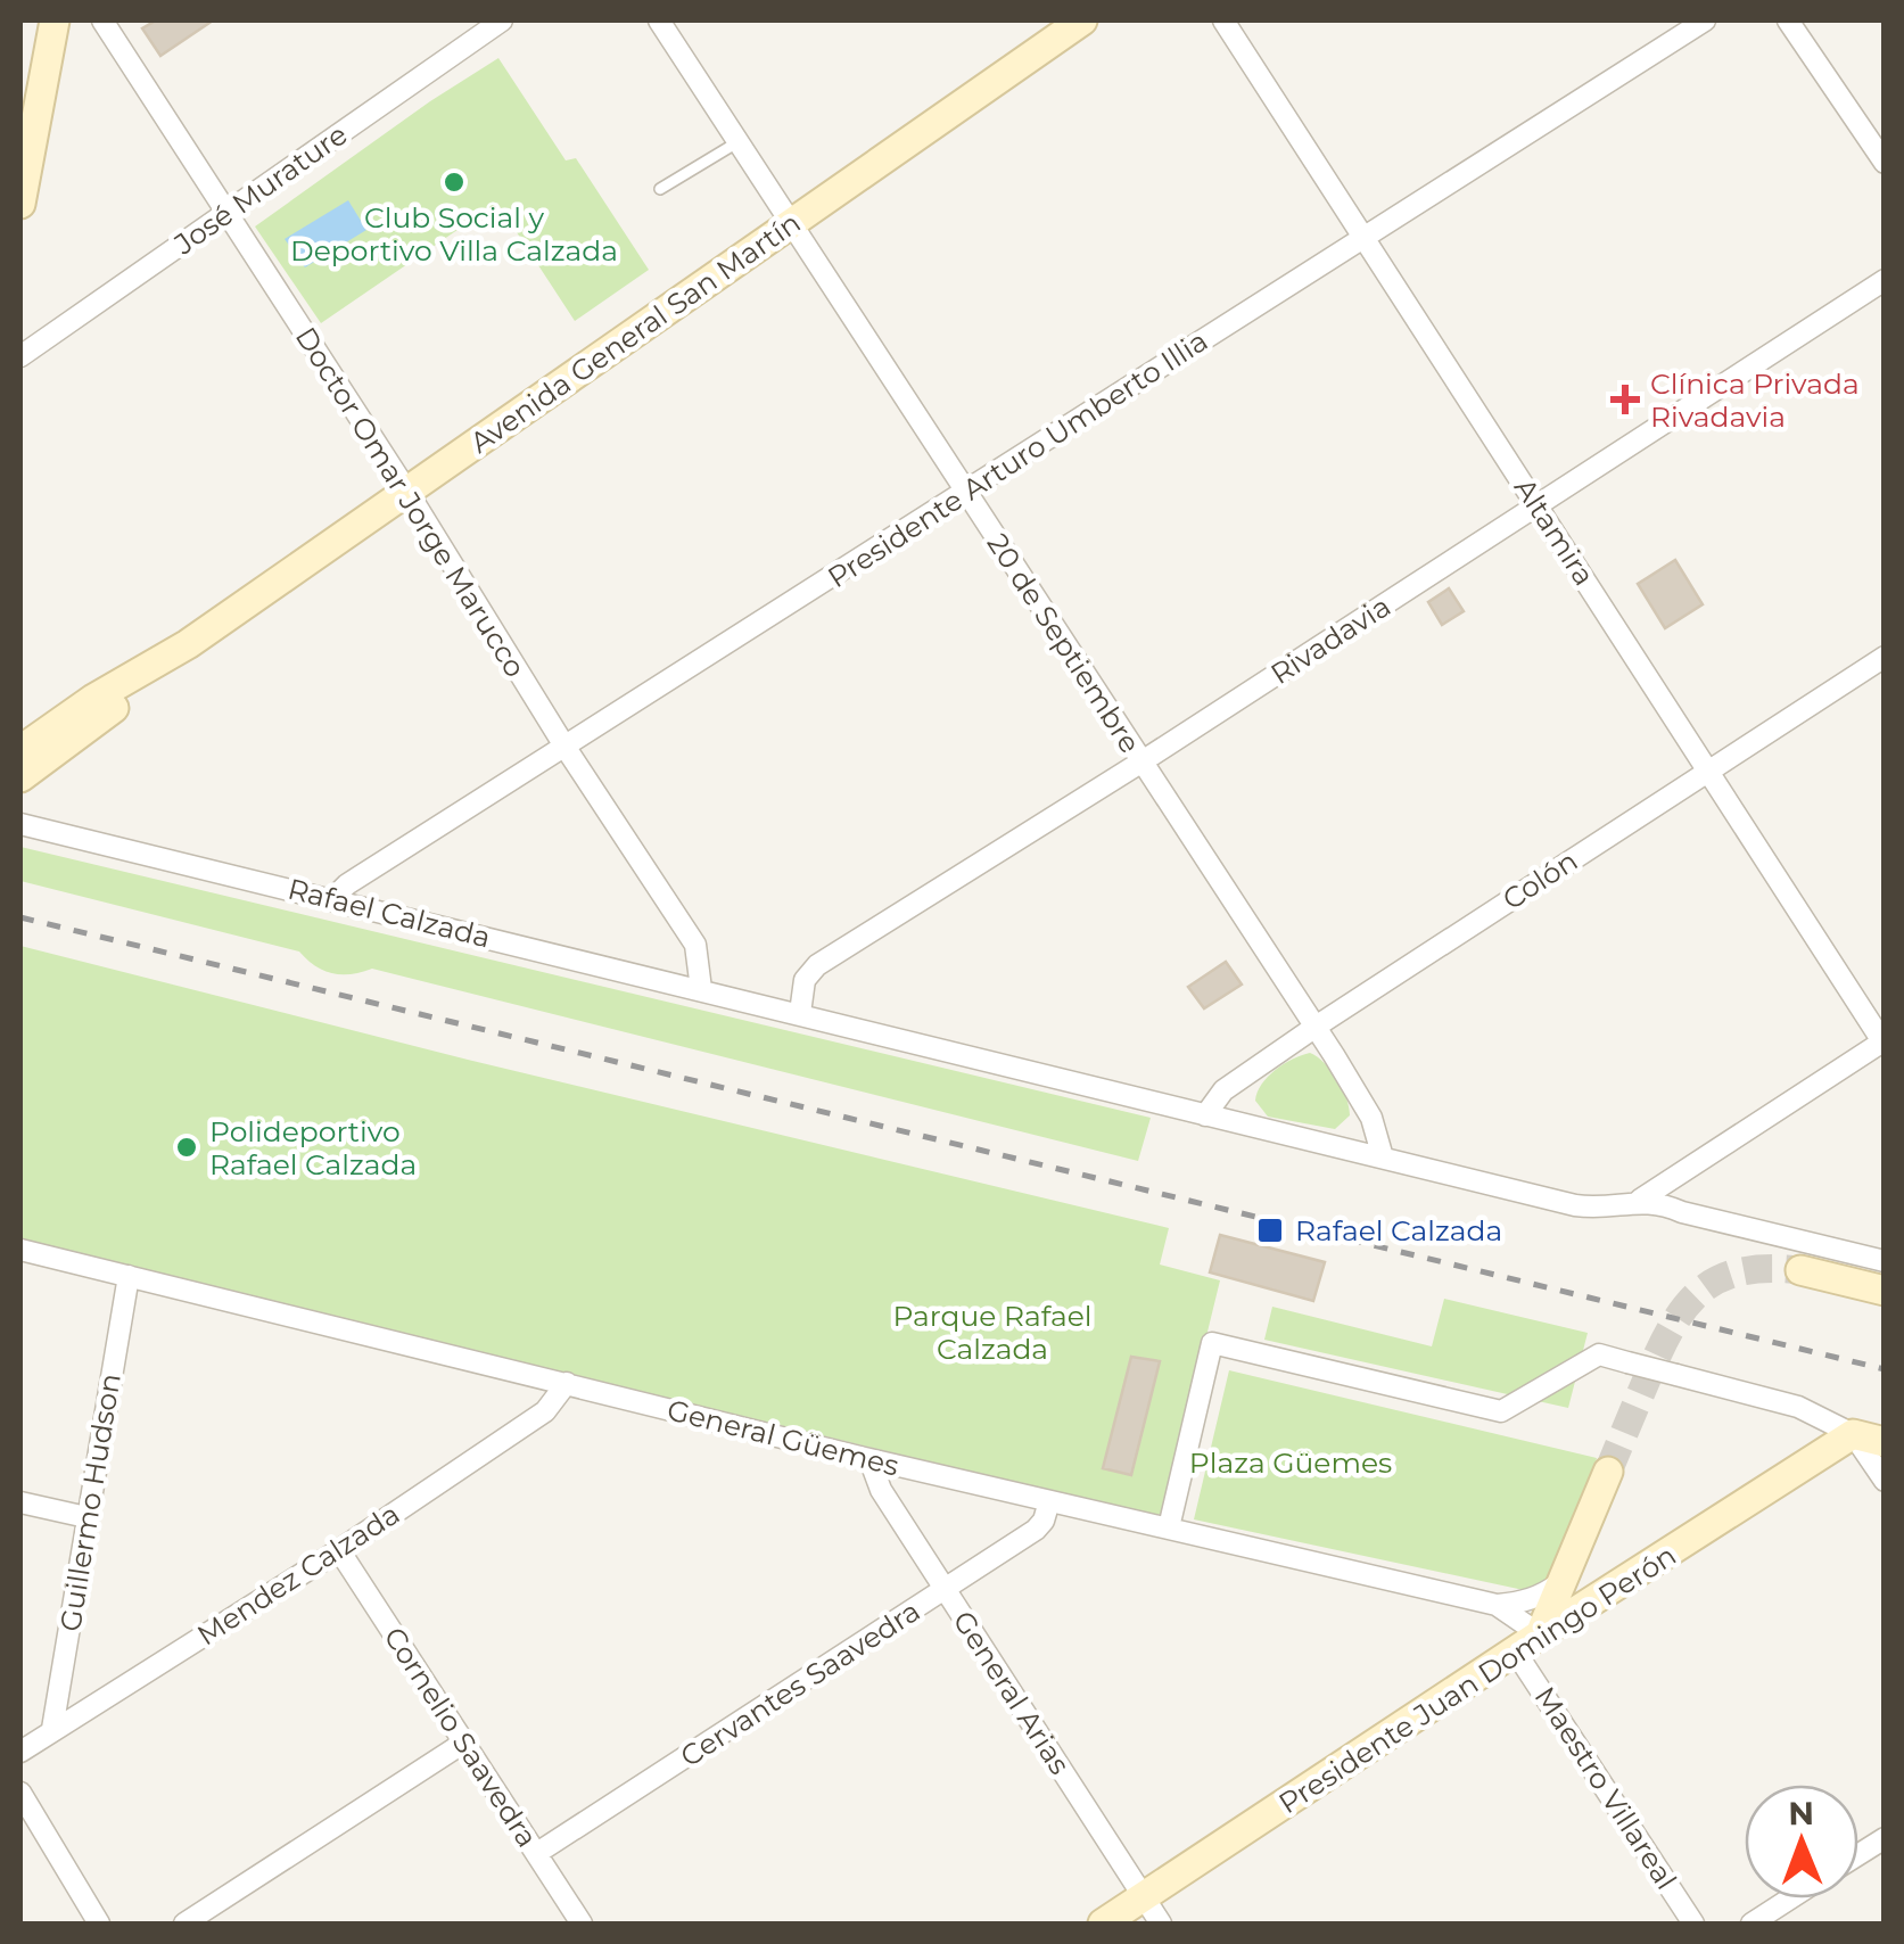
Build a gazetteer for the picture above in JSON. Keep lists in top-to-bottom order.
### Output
{
  "streets": {
    "main road": ["Avenida General San Martín", "Presidente Juan Domingo Perón"],
    "street": [
      "José Murature",
      "Presidente Arturo Umberto Illia",
      "Doctor Omar Jorge Marucco",
      "Altamira",
      "Rivadavia",
      "20 de Septiembre",
      "Colón",
      "Rafael Calzada",
      "General Güemes",
      "Guillermo Hudson",
      "Mendez Calzada",
      "Cervantes Saavedra",
      "General Arias",
      "Cornelio Saavedra",
      "Maestro Villareal"
    ]
  },
  "crossings": [
    ["José Murature", "Doctor Omar Jorge Marucco"],
    ["Avenida General San Martín", "Doctor Omar Jorge Marucco"],
    ["Avenida General San Martín", "20 de Septiembre"],
    ["Presidente Arturo Umberto Illia", "Doctor Omar Jorge Marucco"],
    ["Presidente Arturo Umberto Illia", "Altamira"],
    ["Presidente Arturo Umberto Illia", "20 de Septiembre"],
    ["Presidente Arturo Umberto Illia", "Rafael Calzada"],
    ["Doctor Omar Jorge Marucco", "Rafael Calzada"],
    ["Altamira", "Rivadavia"],
    ["Altamira", "Colón"],
    ["Rivadavia", "20 de Septiembre"],
    ["Rivadavia", "Rafael Calzada"],
    ["20 de Septiembre", "Colón"],
    ["20 de Septiembre", "Rafael Calzada"],
    ["Colón", "Rafael Calzada"],
    ["General Güemes", "Guillermo Hudson"],
    ["General Güemes", "Mendez Calzada"],
    ["General Güemes", "Presidente Juan Domingo Perón"],
    ["General Güemes", "Cervantes Saavedra"],
    ["General Güemes", "General Arias"],
    ["Guillermo Hudson", "Mendez Calzada"],
    ["Mendez Calzada", "Cornelio Saavedra"],
    ["Presidente Juan Domingo Perón", "General Arias"],
    ["Presidente Juan Domingo Perón", "Maestro Villareal"],
    ["Cervantes Saavedra", "General Arias"],
    ["Cervantes Saavedra", "Cornelio Saavedra"]
  ],
  "parks": ["Parque Rafael Calzada", "Plaza Güemes"],
  "places": {
    "other": ["Club Social y Deportivo Villa Calzada", "Polideportivo Rafael Calzada"],
    "health": ["Clínica Privada Rivadavia"],
    "transit": ["Rafael Calzada"]
  },
  "north": "top"
}
